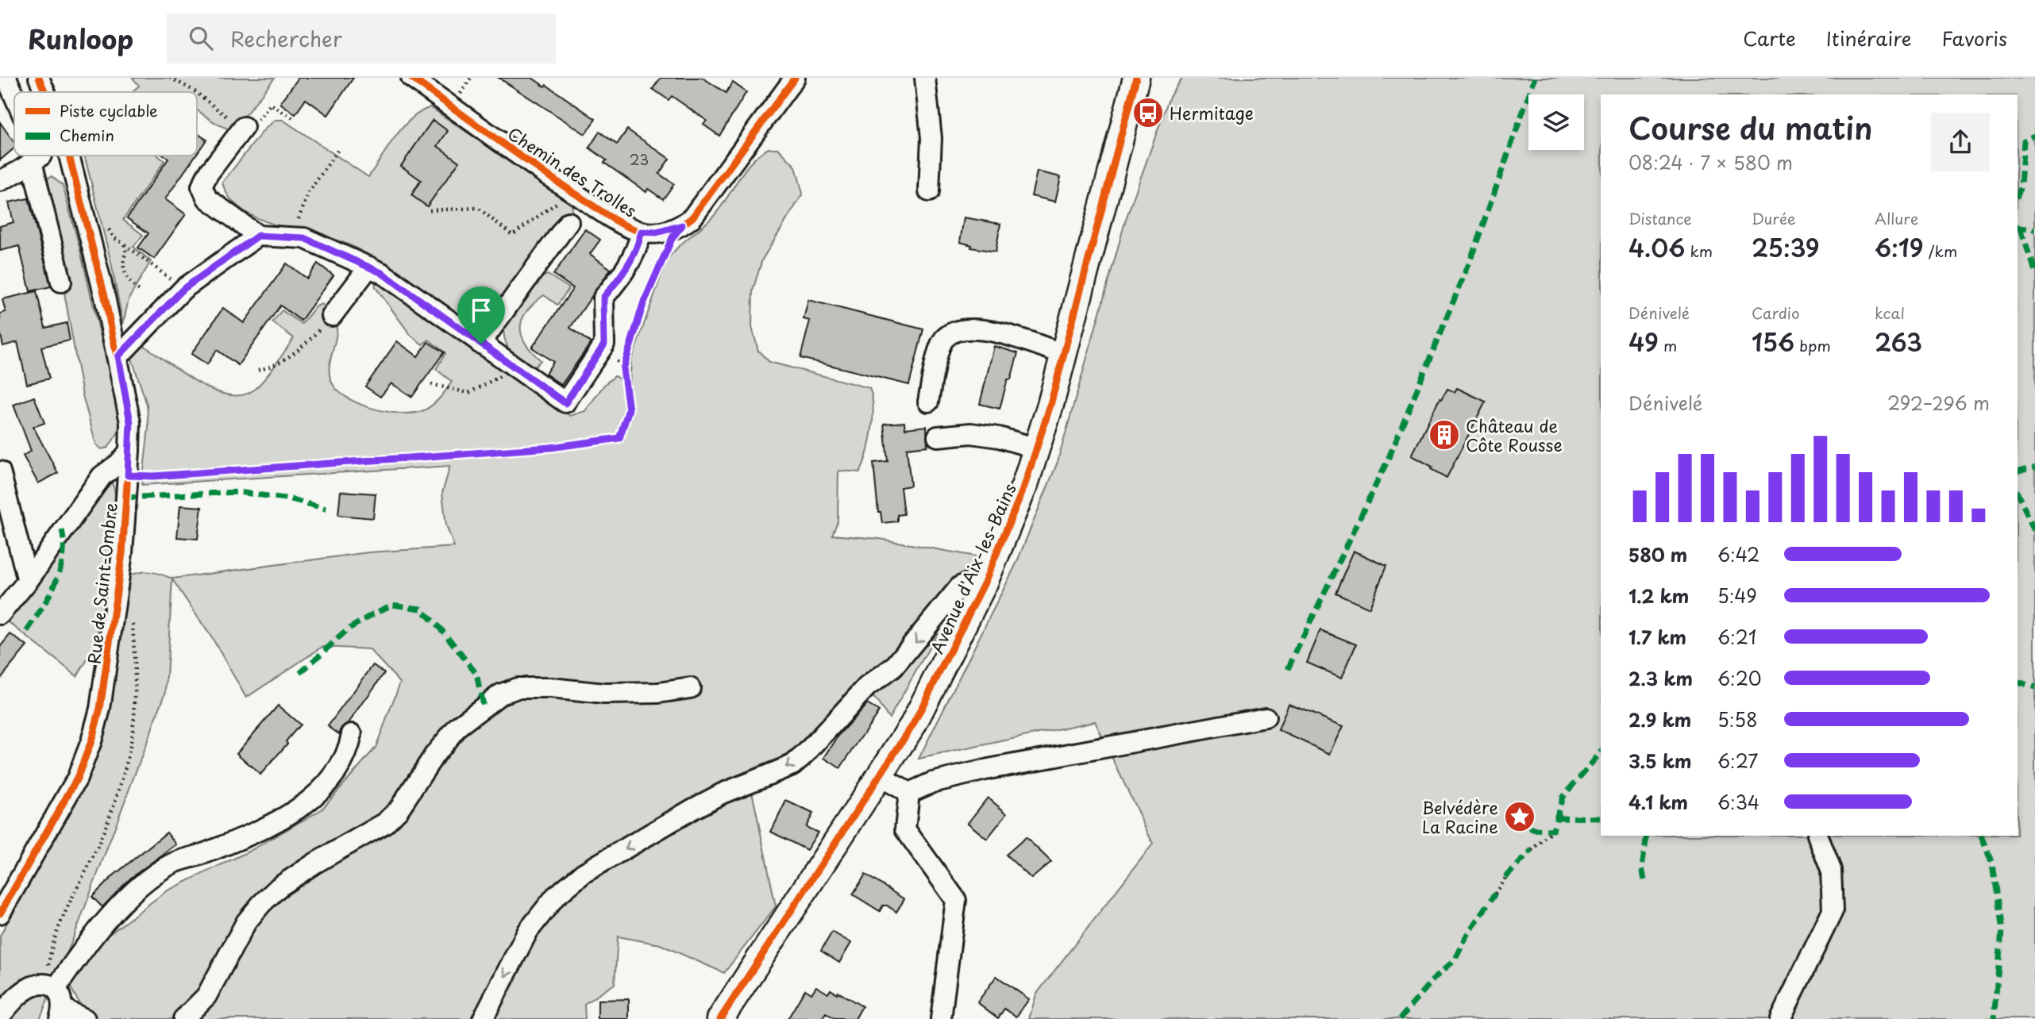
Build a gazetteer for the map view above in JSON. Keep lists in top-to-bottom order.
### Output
{
  "streets": {
    "main road": ["Avenue d'Aix-les-Bains"],
    "street": ["Chemin des Trolles", "Rue de Saint-Ombre"]
  },
  "places": {
    "bus stop": ["Hermitage"],
    "building": ["Château de Côte Rousse"],
    "place": ["Belvédère La Racine"]
  },
  "house_numbers": ["23"],
  "legend": ["Piste cyclable", "Chemin"],
  "page": {
    "header": "Runloop",
    "search": "Rechercher",
    "nav": ["Carte", "Itinéraire", "Favoris"],
    "heading": ["Course du matin", "08:24 · 7 × 580 m"],
    "stats": [
      ["Distance", "4.06 km"],
      ["Durée", "25:39"],
      ["Allure", "6:19 /km"],
      ["Dénivelé", "49 m"],
      ["Cardio", "156 bpm"],
      ["kcal", "263"]
    ],
    "chart": ["Dénivelé", "292–296 m"],
    "list": [
      {
        "name": "580 m",
        "note": "6:42"
      },
      {
        "name": "1.2 km",
        "note": "5:49"
      },
      {
        "name": "1.7 km",
        "note": "6:21"
      },
      {
        "name": "2.3 km",
        "note": "6:20"
      },
      {
        "name": "2.9 km",
        "note": "5:58"
      },
      {
        "name": "3.5 km",
        "note": "6:27"
      },
      {
        "name": "4.1 km",
        "note": "6:34"
      }
    ]
  }
}
